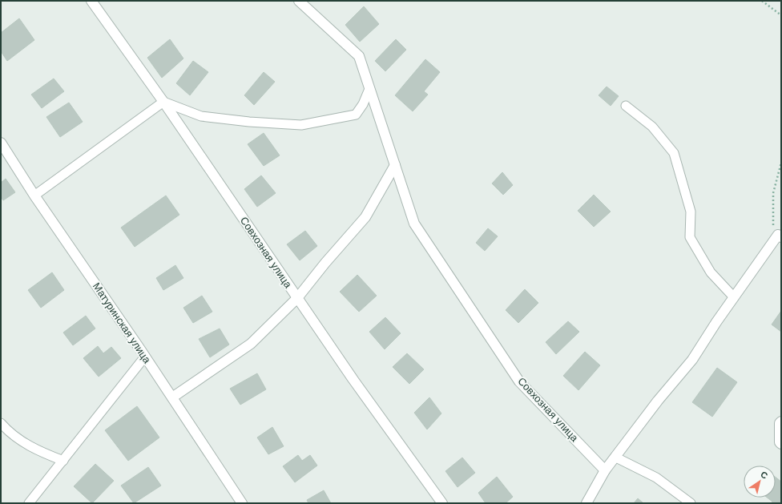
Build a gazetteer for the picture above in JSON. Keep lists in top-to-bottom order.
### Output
{
  "streets": {
    "street": ["Совхозная улица", "Матуринская улица"]
  },
  "north": "top right"
}
